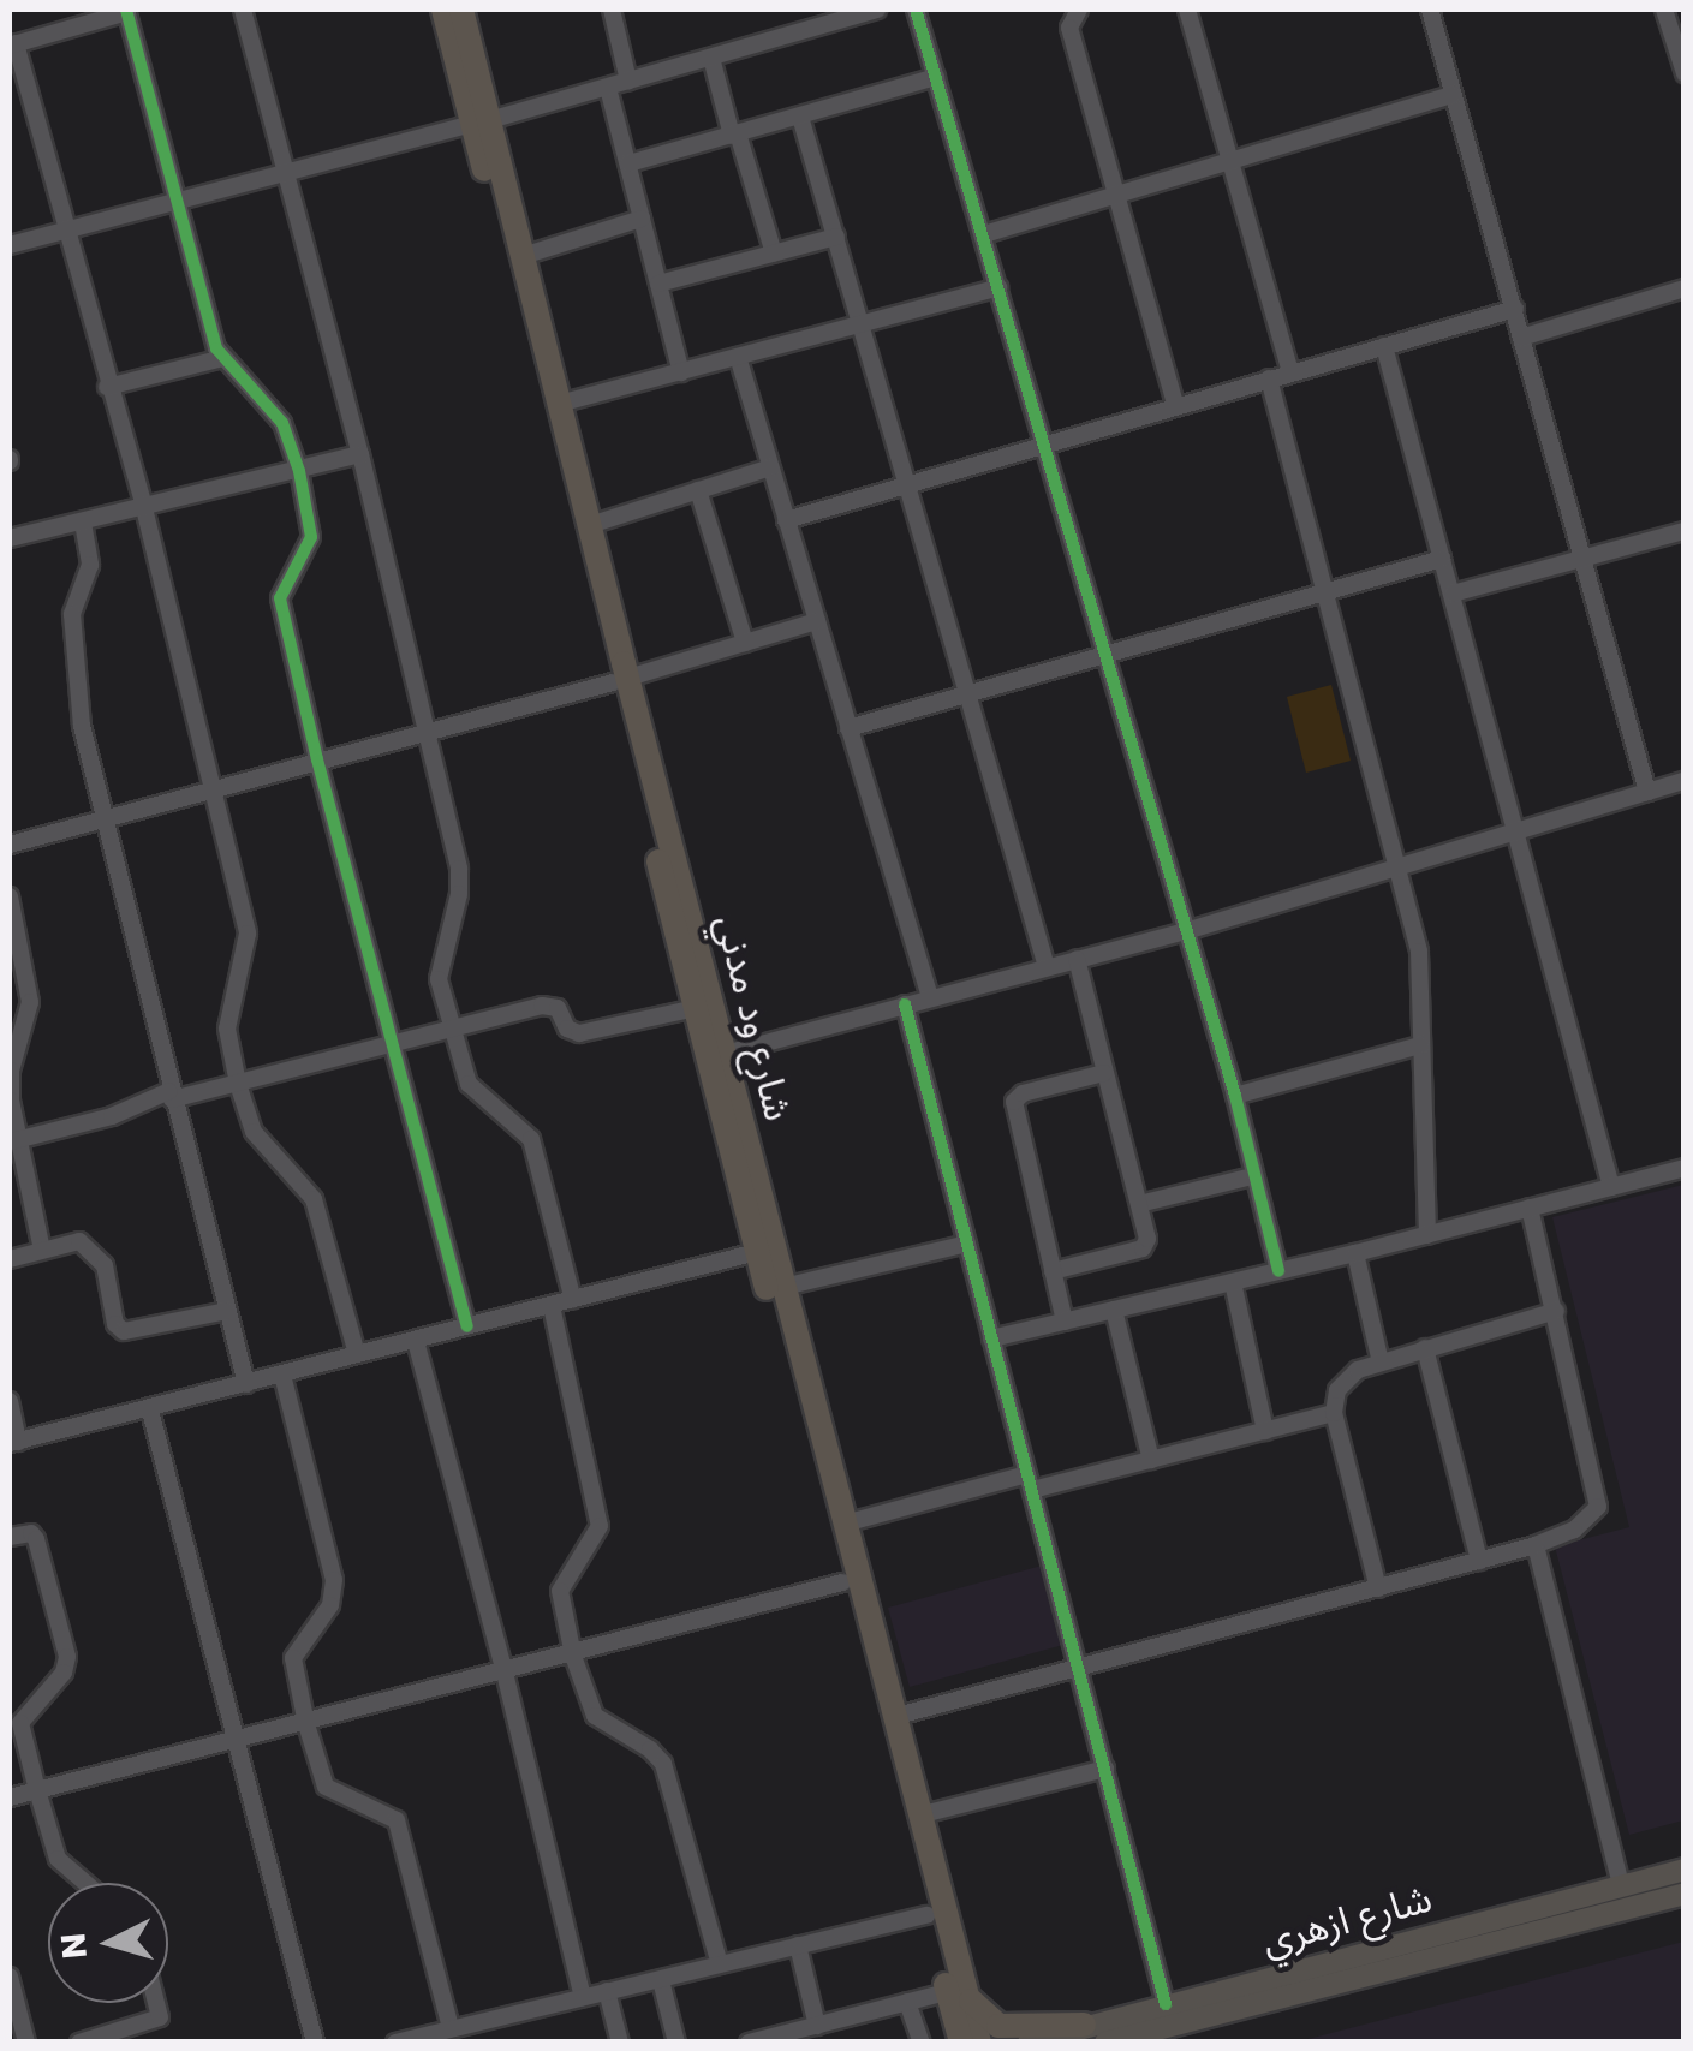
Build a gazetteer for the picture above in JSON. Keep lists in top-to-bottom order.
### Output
{
  "streets": {
    "highway": ["شارع ود مدني"],
    "main road": ["شارع ازهري"]
  },
  "north": "left"
}
